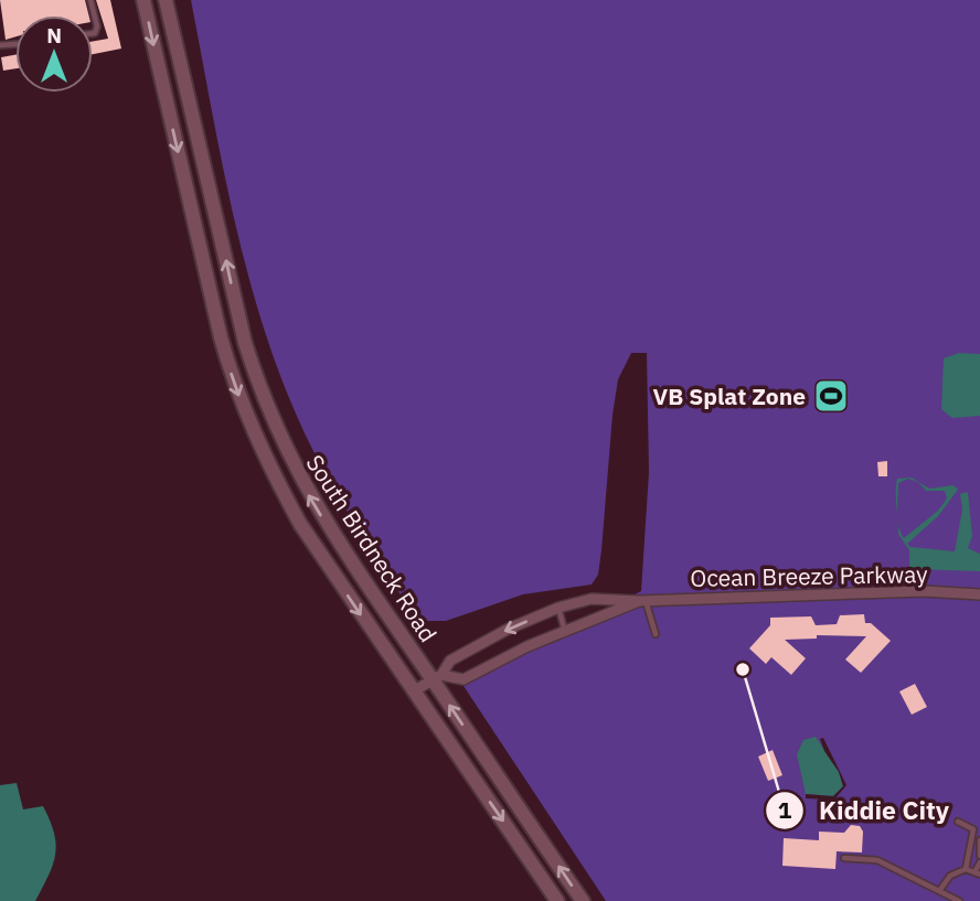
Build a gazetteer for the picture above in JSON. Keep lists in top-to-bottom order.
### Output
{
  "streets": {
    "main road": ["South Birdneck Road"],
    "street": ["Ocean Breeze Parkway"]
  },
  "crossings": [
    ["South Birdneck Road", "Ocean Breeze Parkway"]
  ],
  "places": {
    "sports": ["VB Splat Zone"],
    "other": ["Kiddie City"]
  },
  "north": "top"
}
